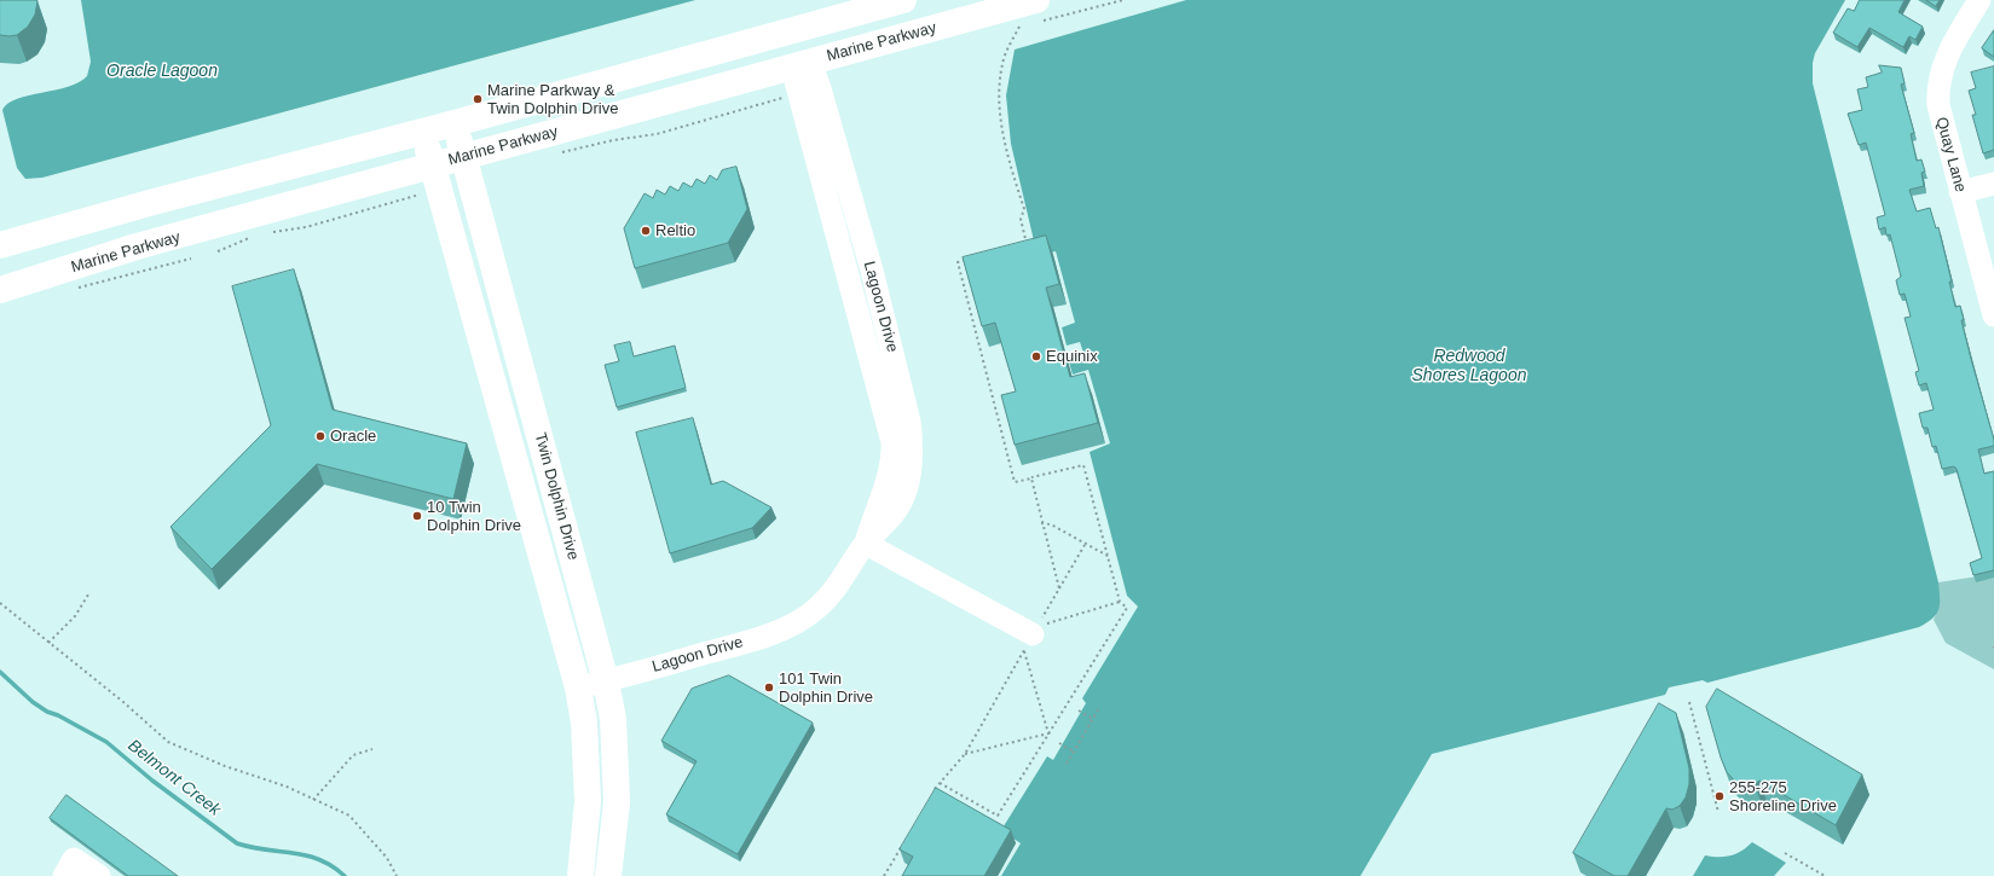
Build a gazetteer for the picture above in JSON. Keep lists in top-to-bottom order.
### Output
{
  "streets": {
    "main road": ["Marine Parkway", "Twin Dolphin Drive"],
    "street": ["Quay Lane", "Lagoon Drive"]
  },
  "crossings": [
    ["Marine Parkway", "Lagoon Drive"],
    ["Marine Parkway", "Twin Dolphin Drive"],
    ["Lagoon Drive", "Twin Dolphin Drive"]
  ],
  "water": ["Oracle Lagoon", "Redwood Shores Lagoon", "Belmont Creek"],
  "places": [
    "Marine Parkway & Twin Dolphin Drive",
    "Reltio",
    "Equinix",
    "Oracle",
    "10 Twin Dolphin Drive",
    "101 Twin Dolphin Drive",
    "255-275 Shoreline Drive"
  ]
}
